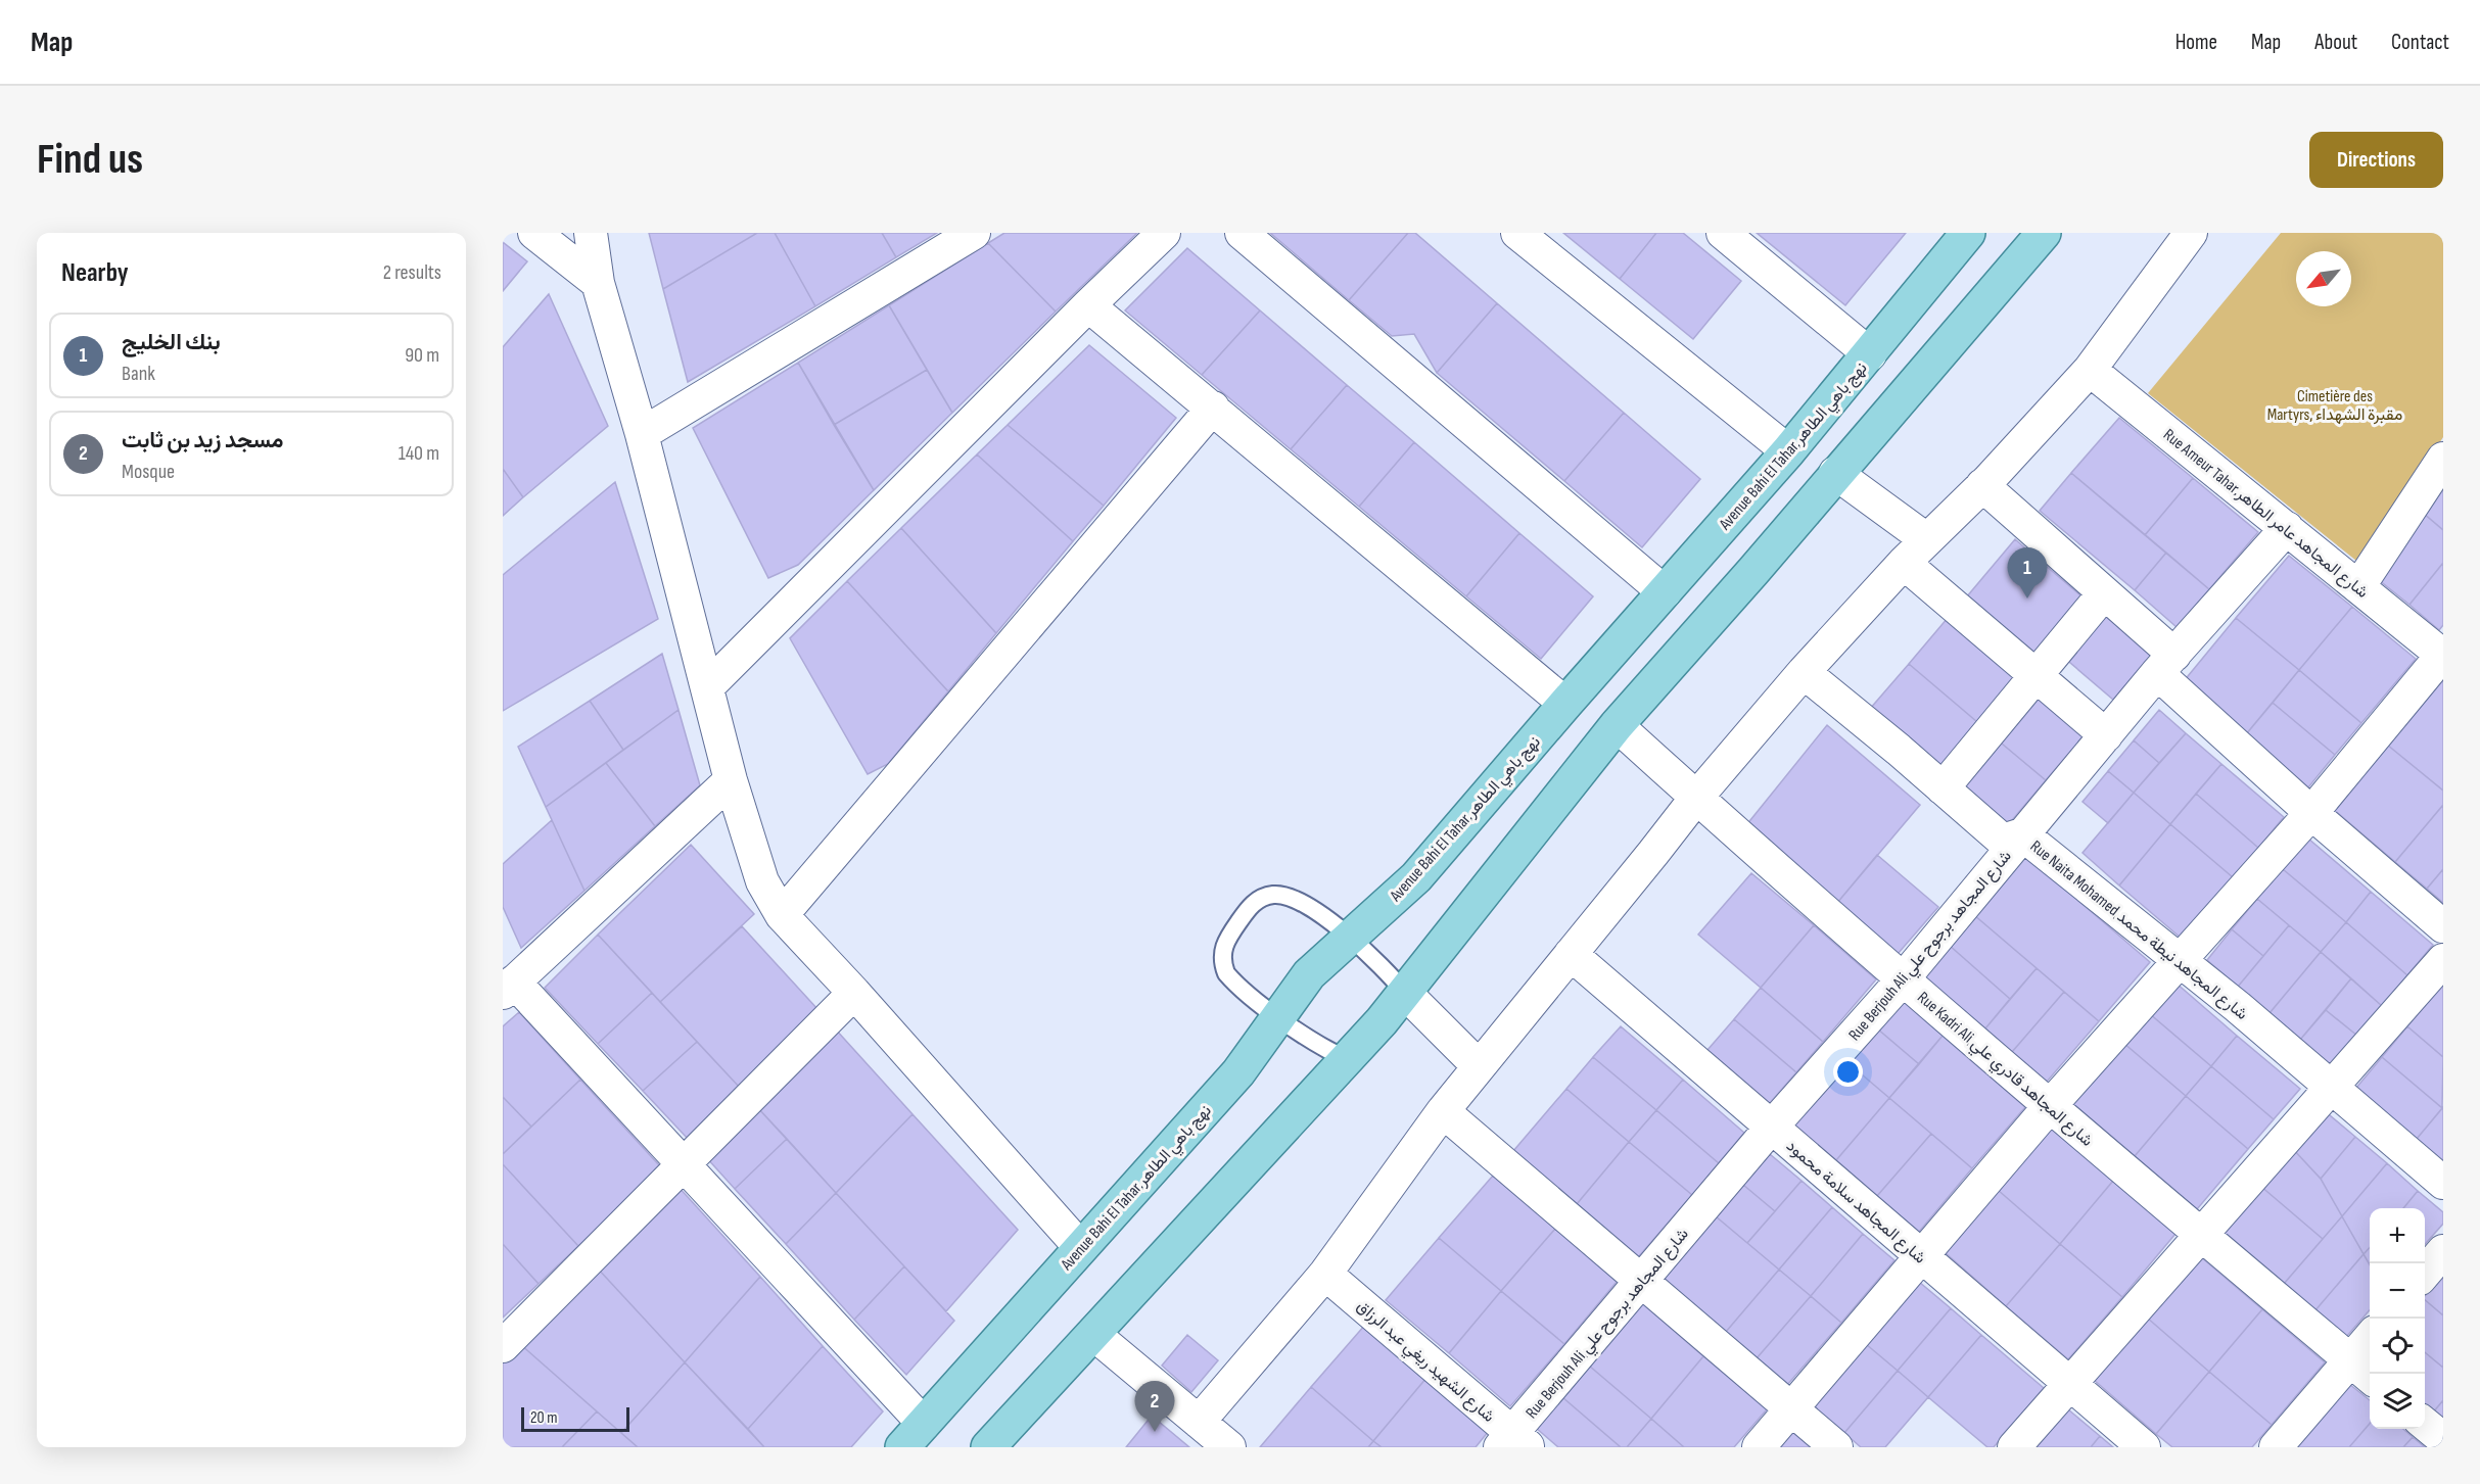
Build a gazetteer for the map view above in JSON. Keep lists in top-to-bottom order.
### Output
{
  "streets": {
    "main road": ["Avenue Bahi El Tahar,نهج باهي الطاهر"],
    "street": [
      "Rue Ameur Tahar,شارع المجاهد عامر الطاهر",
      "Rue Naita Mohamed,شارع المجاهد نيطة محمد",
      "Rue Berjouh Ali,شارع المجاهد برجوح علي",
      "Rue Kadri Ali,شارع المجاهد قادري علي",
      "شارع المجاهد سلامة محمود",
      "شارع الشهيد ريغي عبد الرزاق"
    ]
  },
  "crossings": [
    ["Rue Ameur Tahar,شارع المجاهد عامر الطاهر", "Rue Berjouh Ali,شارع المجاهد برجوح علي"],
    ["Rue Naita Mohamed,شارع المجاهد نيطة محمد", "Rue Berjouh Ali,شارع المجاهد برجوح علي"],
    ["Rue Berjouh Ali,شارع المجاهد برجوح علي", "Rue Kadri Ali,شارع المجاهد قادري علي"],
    ["Rue Berjouh Ali,شارع المجاهد برجوح علي", "شارع المجاهد سلامة محمود"],
    ["Rue Berjouh Ali,شارع المجاهد برجوح علي", "شارع الشهيد ريغي عبد الرزاق"]
  ],
  "parks": ["Cimetière des Martyrs, مقبرة الشهداء"],
  "scale_bar": "20 m",
  "north": "bottom left",
  "page": {
    "header": "Map",
    "nav": [
      "Home",
      "Map",
      "About",
      "Contact"
    ],
    "buttons": "Directions",
    "title": "Find us",
    "heading": ["Nearby", "2 results"],
    "list": [
      {
        "mark": "1",
        "name": "بنك الخليج",
        "note": "Bank",
        "value": "90 m"
      },
      {
        "mark": "2",
        "name": "مسجد زيد بن ثابت",
        "note": "Mosque",
        "value": "140 m"
      }
    ],
    "pins": ["1", "2"],
    "map_buttons": ["+", "−"],
    "scale": "20 m"
  }
}
